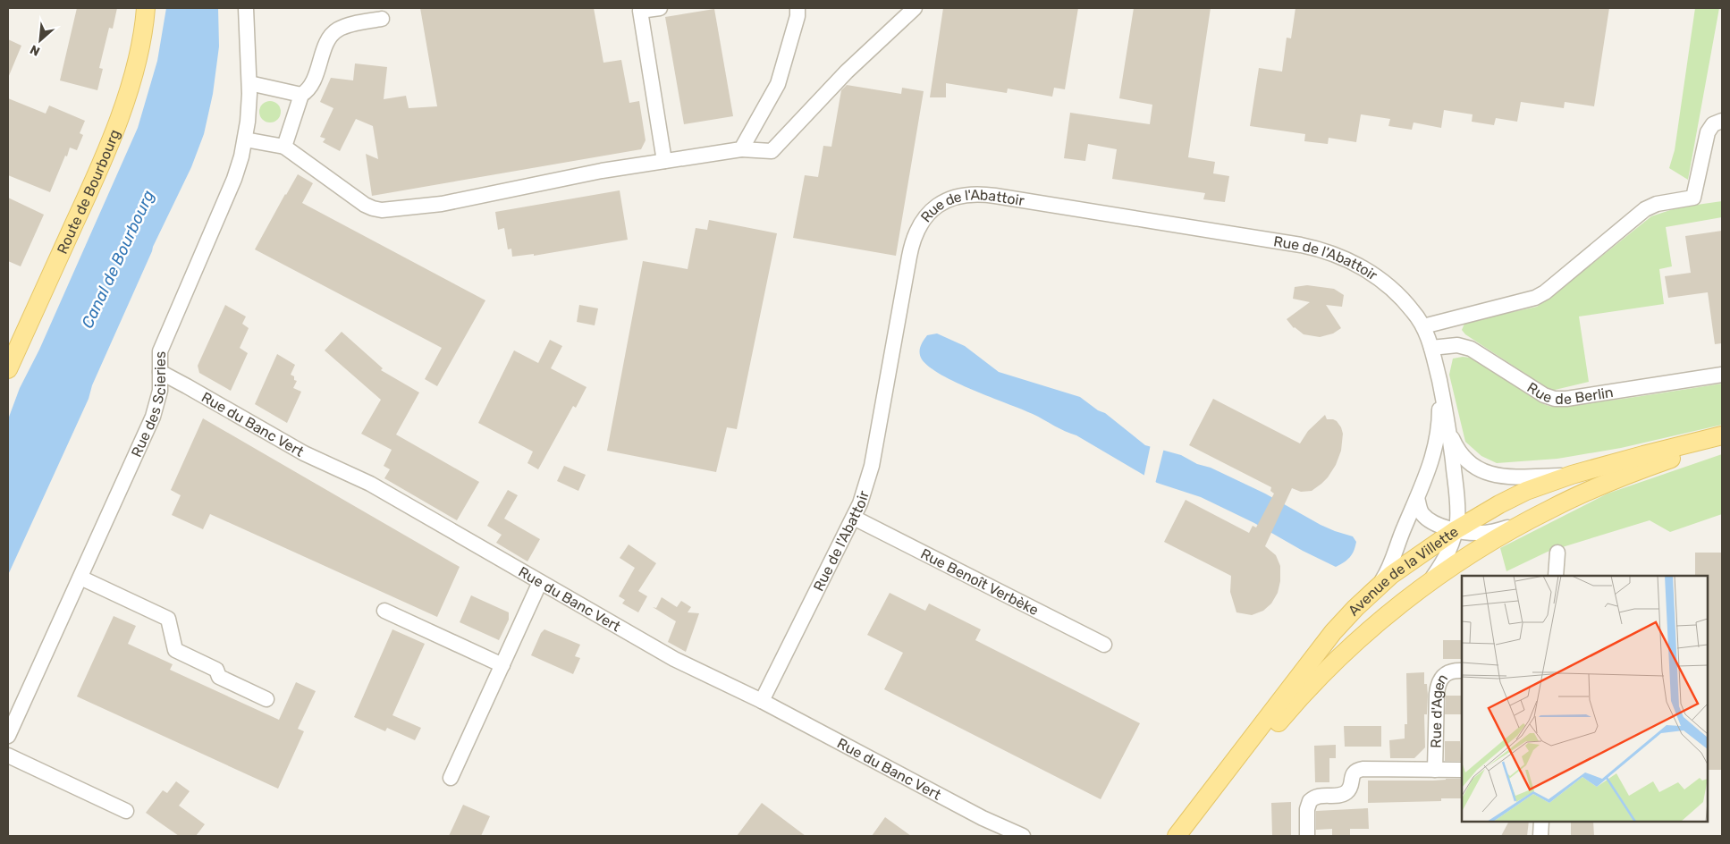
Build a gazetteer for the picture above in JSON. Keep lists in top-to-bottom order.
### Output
{
  "streets": {
    "main road": ["Route de Bourbourg", "Avenue de la Villette"],
    "street": [
      "Rue de l'Abattoir",
      "Rue de Berlin",
      "Rue des Scieries",
      "Rue du Banc Vert",
      "Rue Benoît Verbèke",
      "Rue d'Agen"
    ]
  },
  "crossings": [
    ["Rue de l'Abattoir", "Rue de Berlin"],
    ["Rue de l'Abattoir", "Rue du Banc Vert"],
    ["Rue de l'Abattoir", "Avenue de la Villette"],
    ["Rue de l'Abattoir", "Rue Benoît Verbèke"],
    ["Rue des Scieries", "Rue du Banc Vert"]
  ],
  "water": ["Canal de Bourbourg"],
  "north": "bottom left"
}
